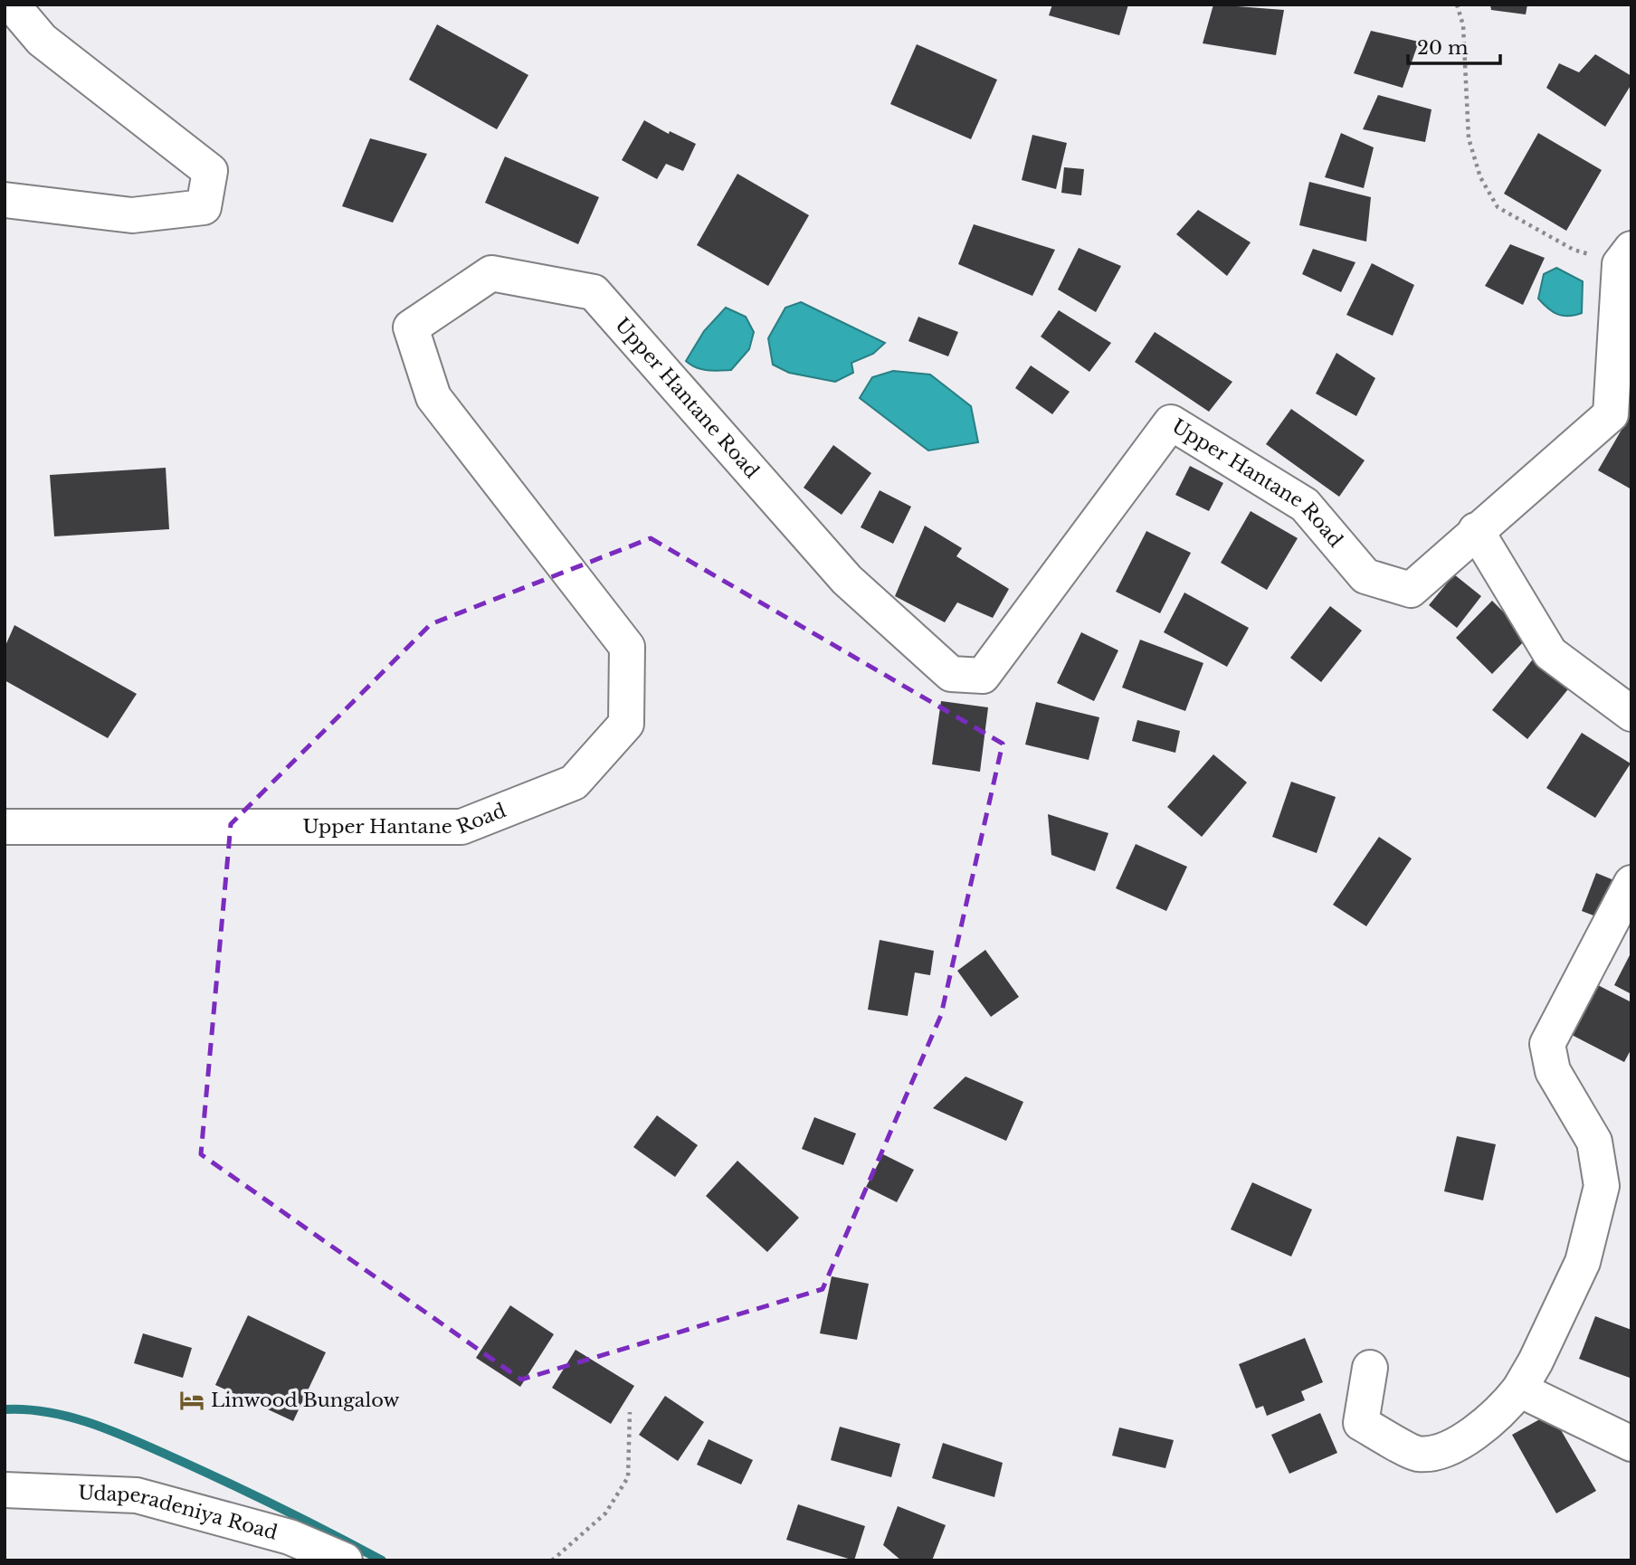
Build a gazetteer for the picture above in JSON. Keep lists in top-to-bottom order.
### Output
{
  "streets": {
    "street": ["Upper Hantane Road", "Udaperadeniya Road"]
  },
  "places": {
    "hotel": ["Linwood Bungalow"]
  },
  "scale_bar": "20 m"
}
